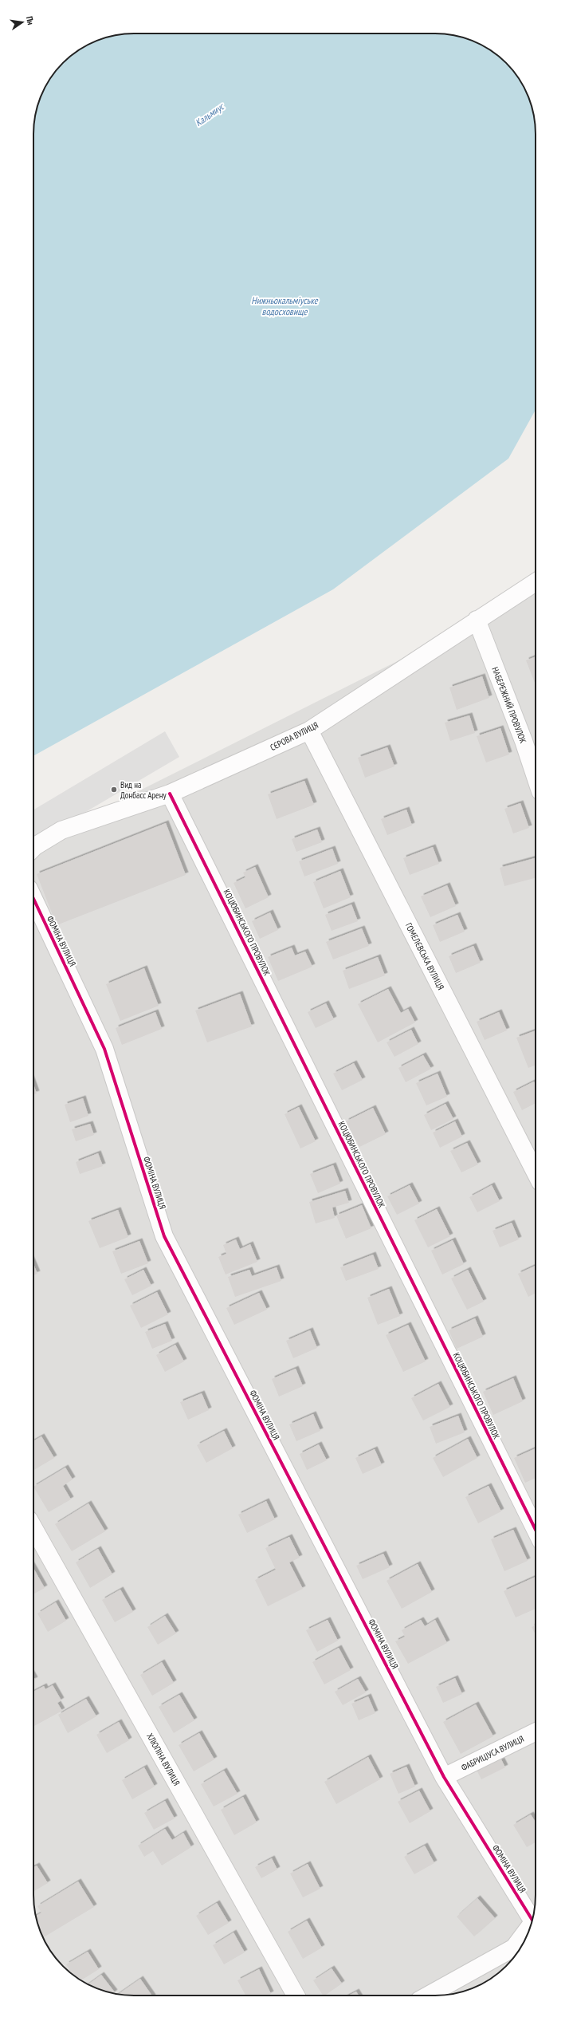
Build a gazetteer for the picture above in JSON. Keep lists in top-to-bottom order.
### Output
{
  "streets": {
    "street": [
      "НАБЕРЕЖНИЙ ПРОВУЛОК",
      "СЄРОВА ВУЛИЦЯ",
      "КОЦЮБИНСЬКОГО ПРОВУЛОК",
      "ФОМІНА ВУЛИЦЯ",
      "ГОМЕЛЄВСЬКА ВУЛИЦЯ",
      "ФАБРИЦІУСА ВУЛИЦЯ",
      "ХЛЮПІНА ВУЛИЦЯ"
    ]
  },
  "crossings": [
    ["НАБЕРЕЖНИЙ ПРОВУЛОК", "СЄРОВА ВУЛИЦЯ"],
    ["СЄРОВА ВУЛИЦЯ", "КОЦЮБИНСЬКОГО ПРОВУЛОК"],
    ["СЄРОВА ВУЛИЦЯ", "ГОМЕЛЄВСЬКА ВУЛИЦЯ"],
    ["ФОМІНА ВУЛИЦЯ", "ФАБРИЦІУСА ВУЛИЦЯ"]
  ],
  "water": ["Кальмиус", "Нижньокальміуське водосховище"],
  "places": ["Вид на Донбасс Арену"],
  "north": "right"
}
